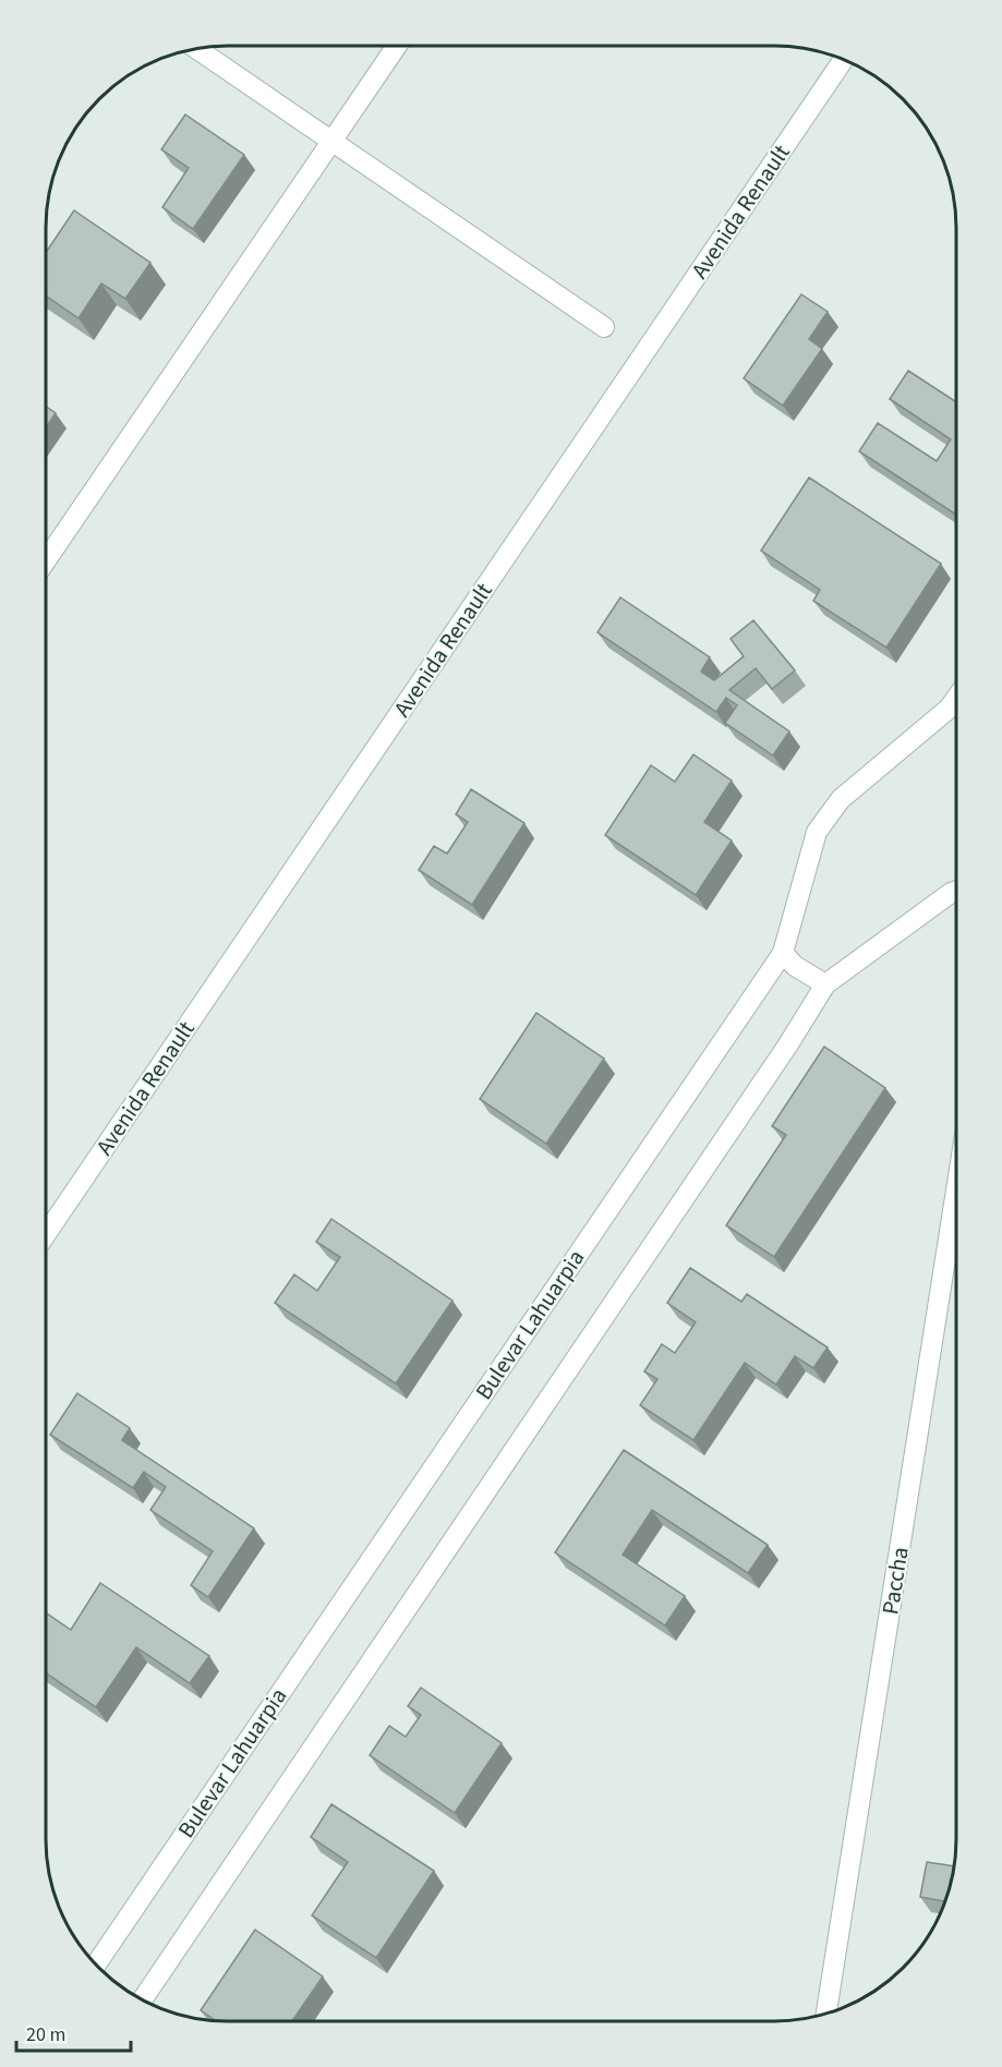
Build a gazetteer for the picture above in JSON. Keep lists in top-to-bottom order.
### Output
{
  "streets": {
    "street": ["Avenida Renault", "Bulevar Lahuarpia", "Paccha"]
  },
  "scale_bar": "20 m"
}
